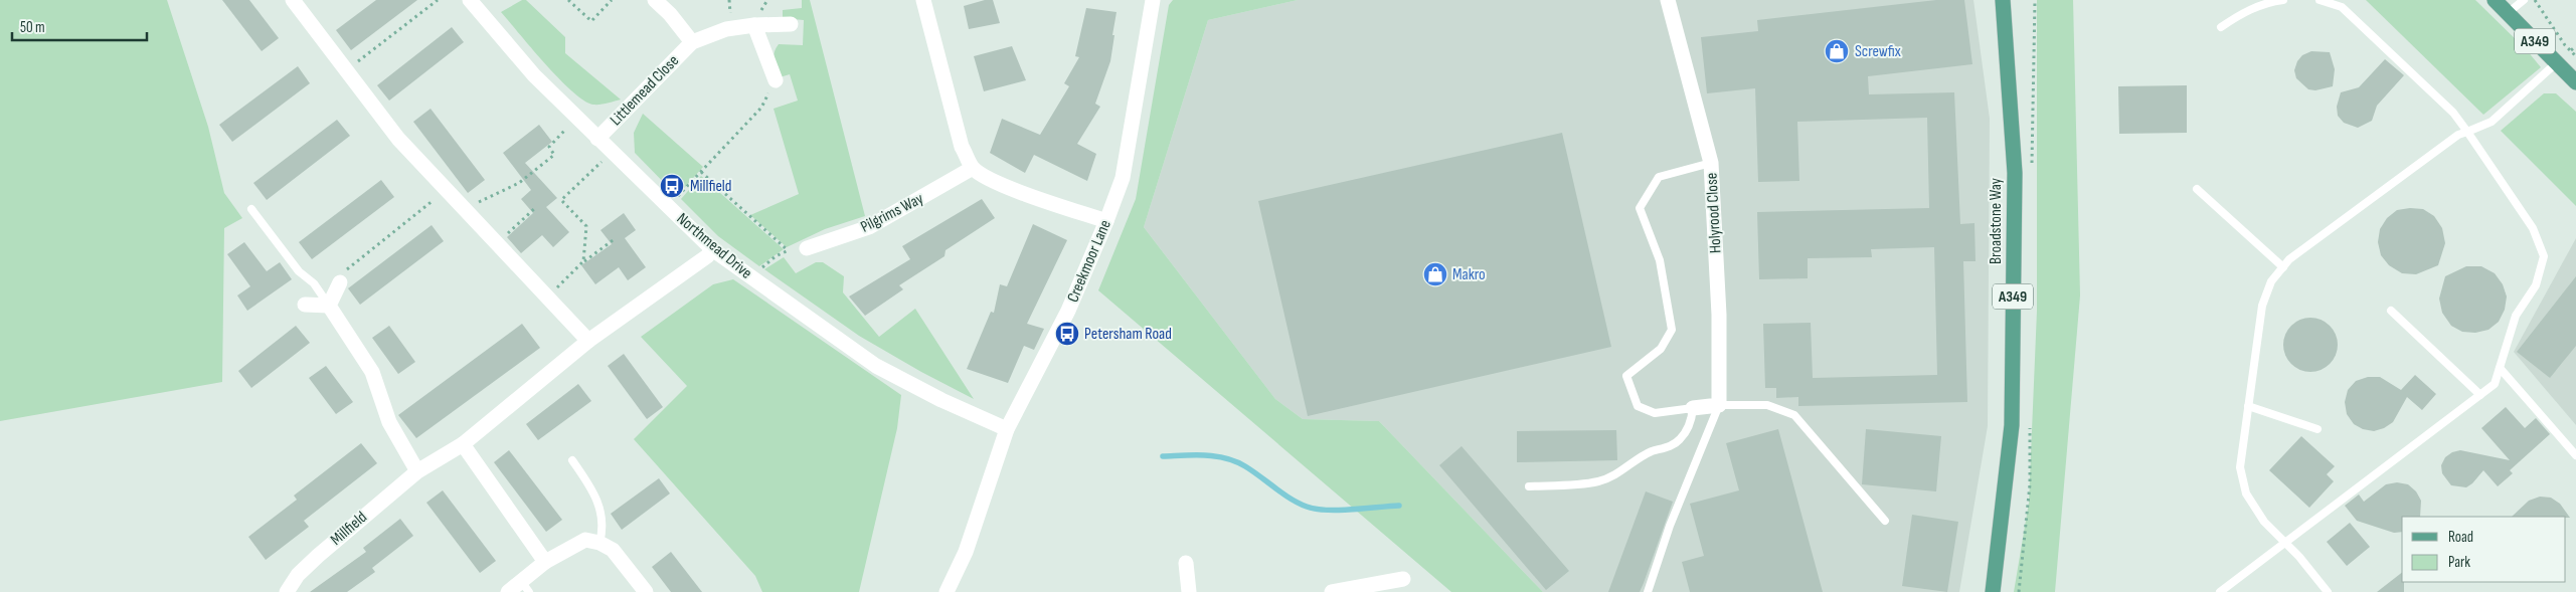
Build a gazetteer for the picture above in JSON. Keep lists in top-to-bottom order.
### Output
{
  "streets": {
    "main road": ["A349", "Broadstone Way"],
    "street": [
      "Littlemead Close",
      "Pilgrims Way",
      "Holyrood Close",
      "Northmead Drive",
      "Creekmoor Lane",
      "Millfield"
    ]
  },
  "crossings": [
    ["Littlemead Close", "Northmead Drive"],
    ["Northmead Drive", "Creekmoor Lane"],
    ["Northmead Drive", "Millfield"]
  ],
  "places": {
    "shop": ["Screwfix", "Makro"],
    "bus stop": ["Millfield", "Petersham Road"]
  },
  "legend": ["Road", "Park"],
  "scale_bar": "50 m"
}
